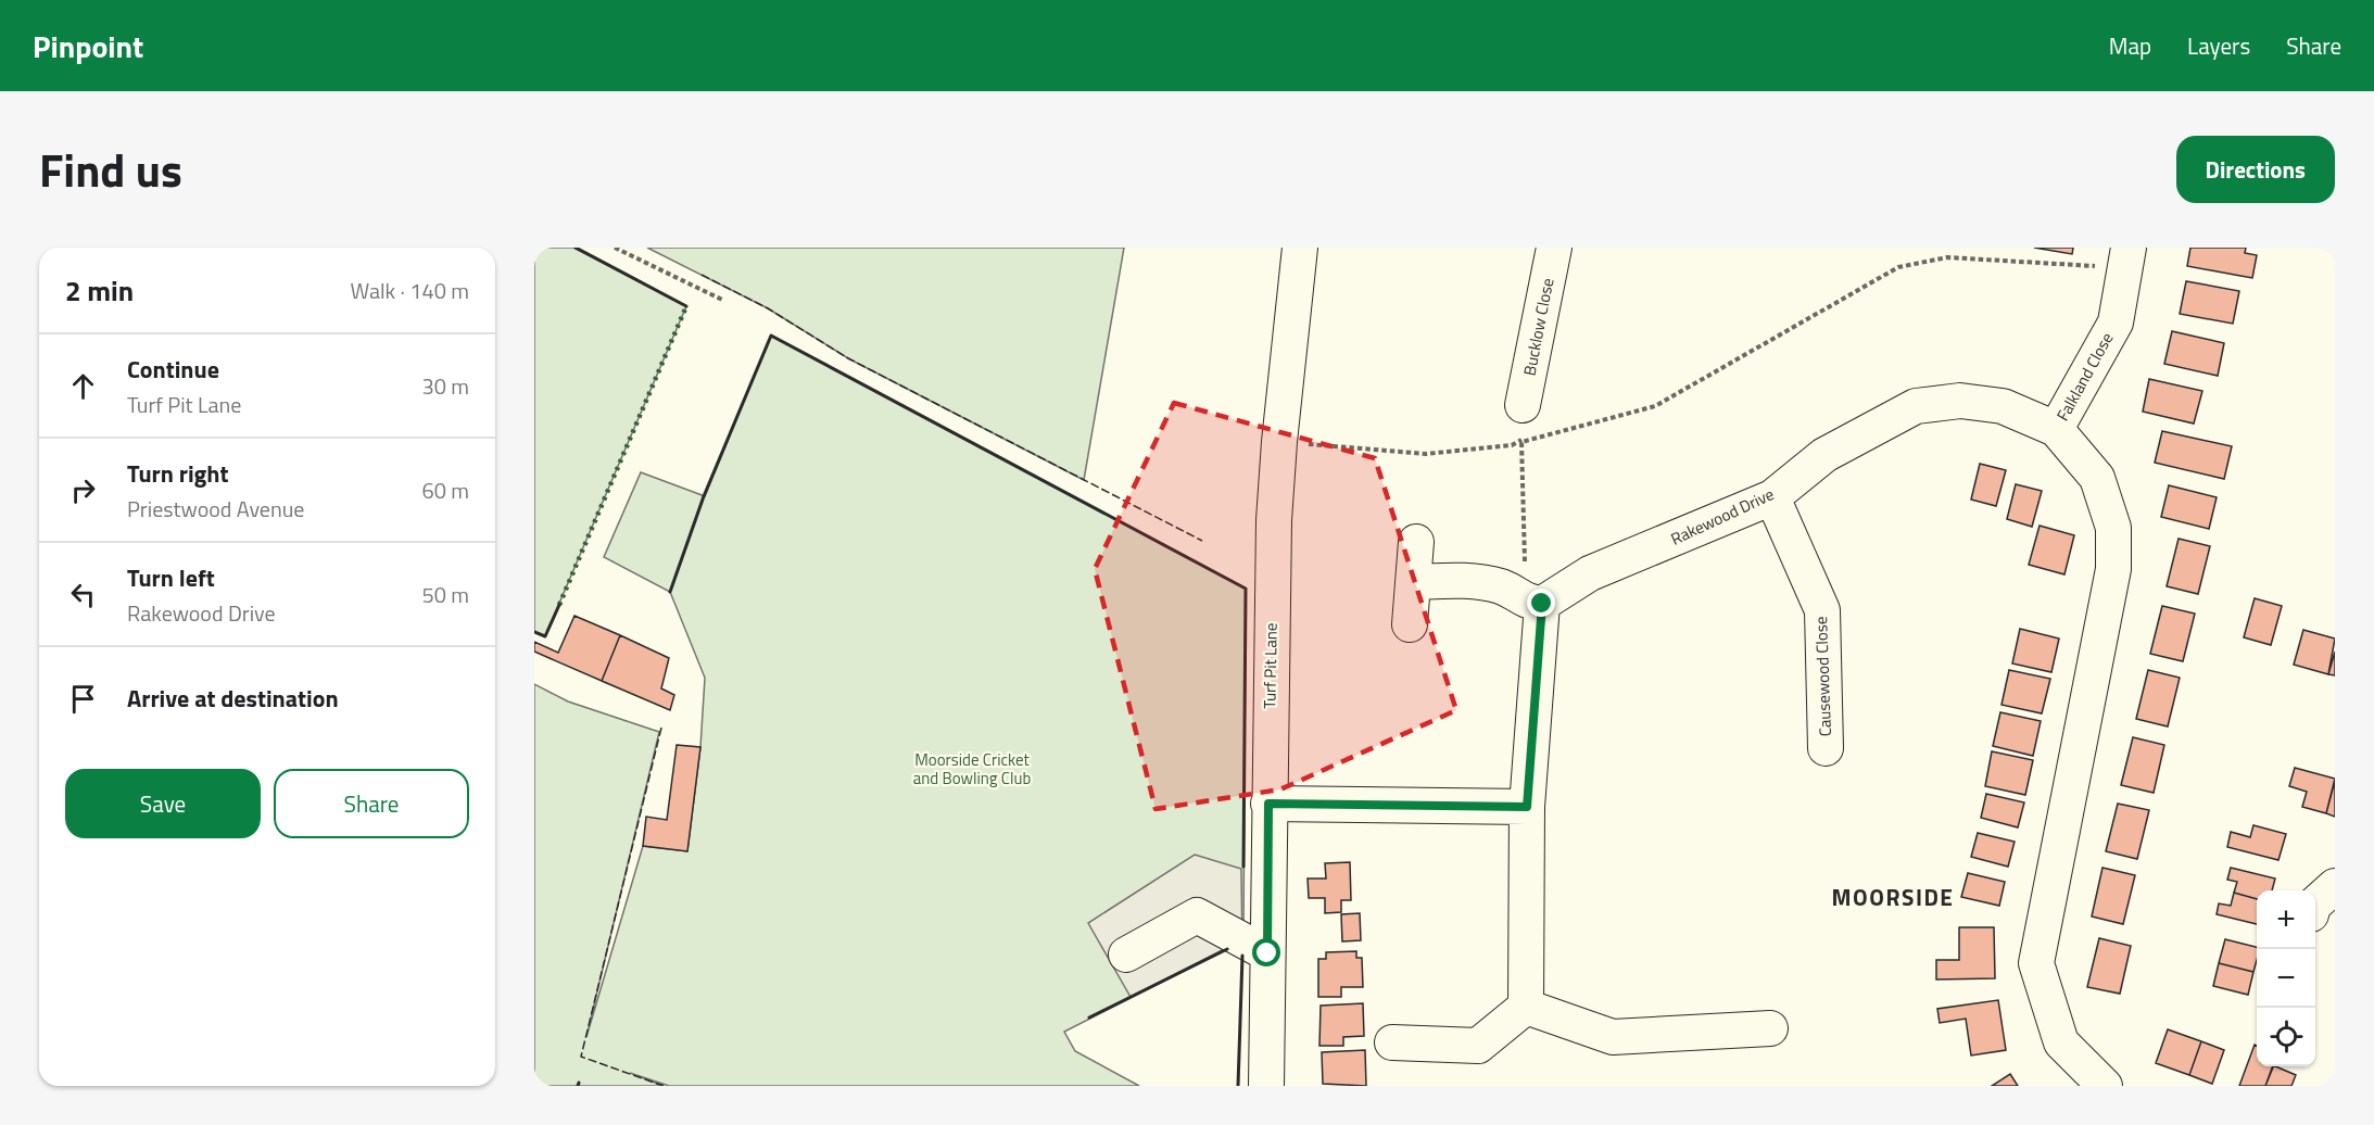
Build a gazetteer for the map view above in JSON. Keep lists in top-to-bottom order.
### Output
{
  "streets": {
    "street": [
      "Bucklow Close",
      "Falkland Close",
      "Rakewood Drive",
      "Turf Pit Lane",
      "Causewood Close"
    ]
  },
  "crossings": [
    ["Falkland Close", "Rakewood Drive"],
    ["Rakewood Drive", "Causewood Close"]
  ],
  "districts": ["MOORSIDE"],
  "parks": ["Moorside Cricket and Bowling Club"],
  "page": {
    "header": "Pinpoint",
    "nav": ["Map", "Layers", "Share"],
    "title": "Find us",
    "buttons": [
      "Directions",
      ["Save", "Share"]
    ],
    "heading": ["2 min", "Walk · 140 m"],
    "list": [
      ["Continue", "Turf Pit Lane", "30 m"],
      ["Turn right", "Priestwood Avenue", "60 m"],
      ["Turn left", "Rakewood Drive", "50 m"],
      "Arrive at destination"
    ],
    "map_buttons": ["+", "−"]
  }
}
